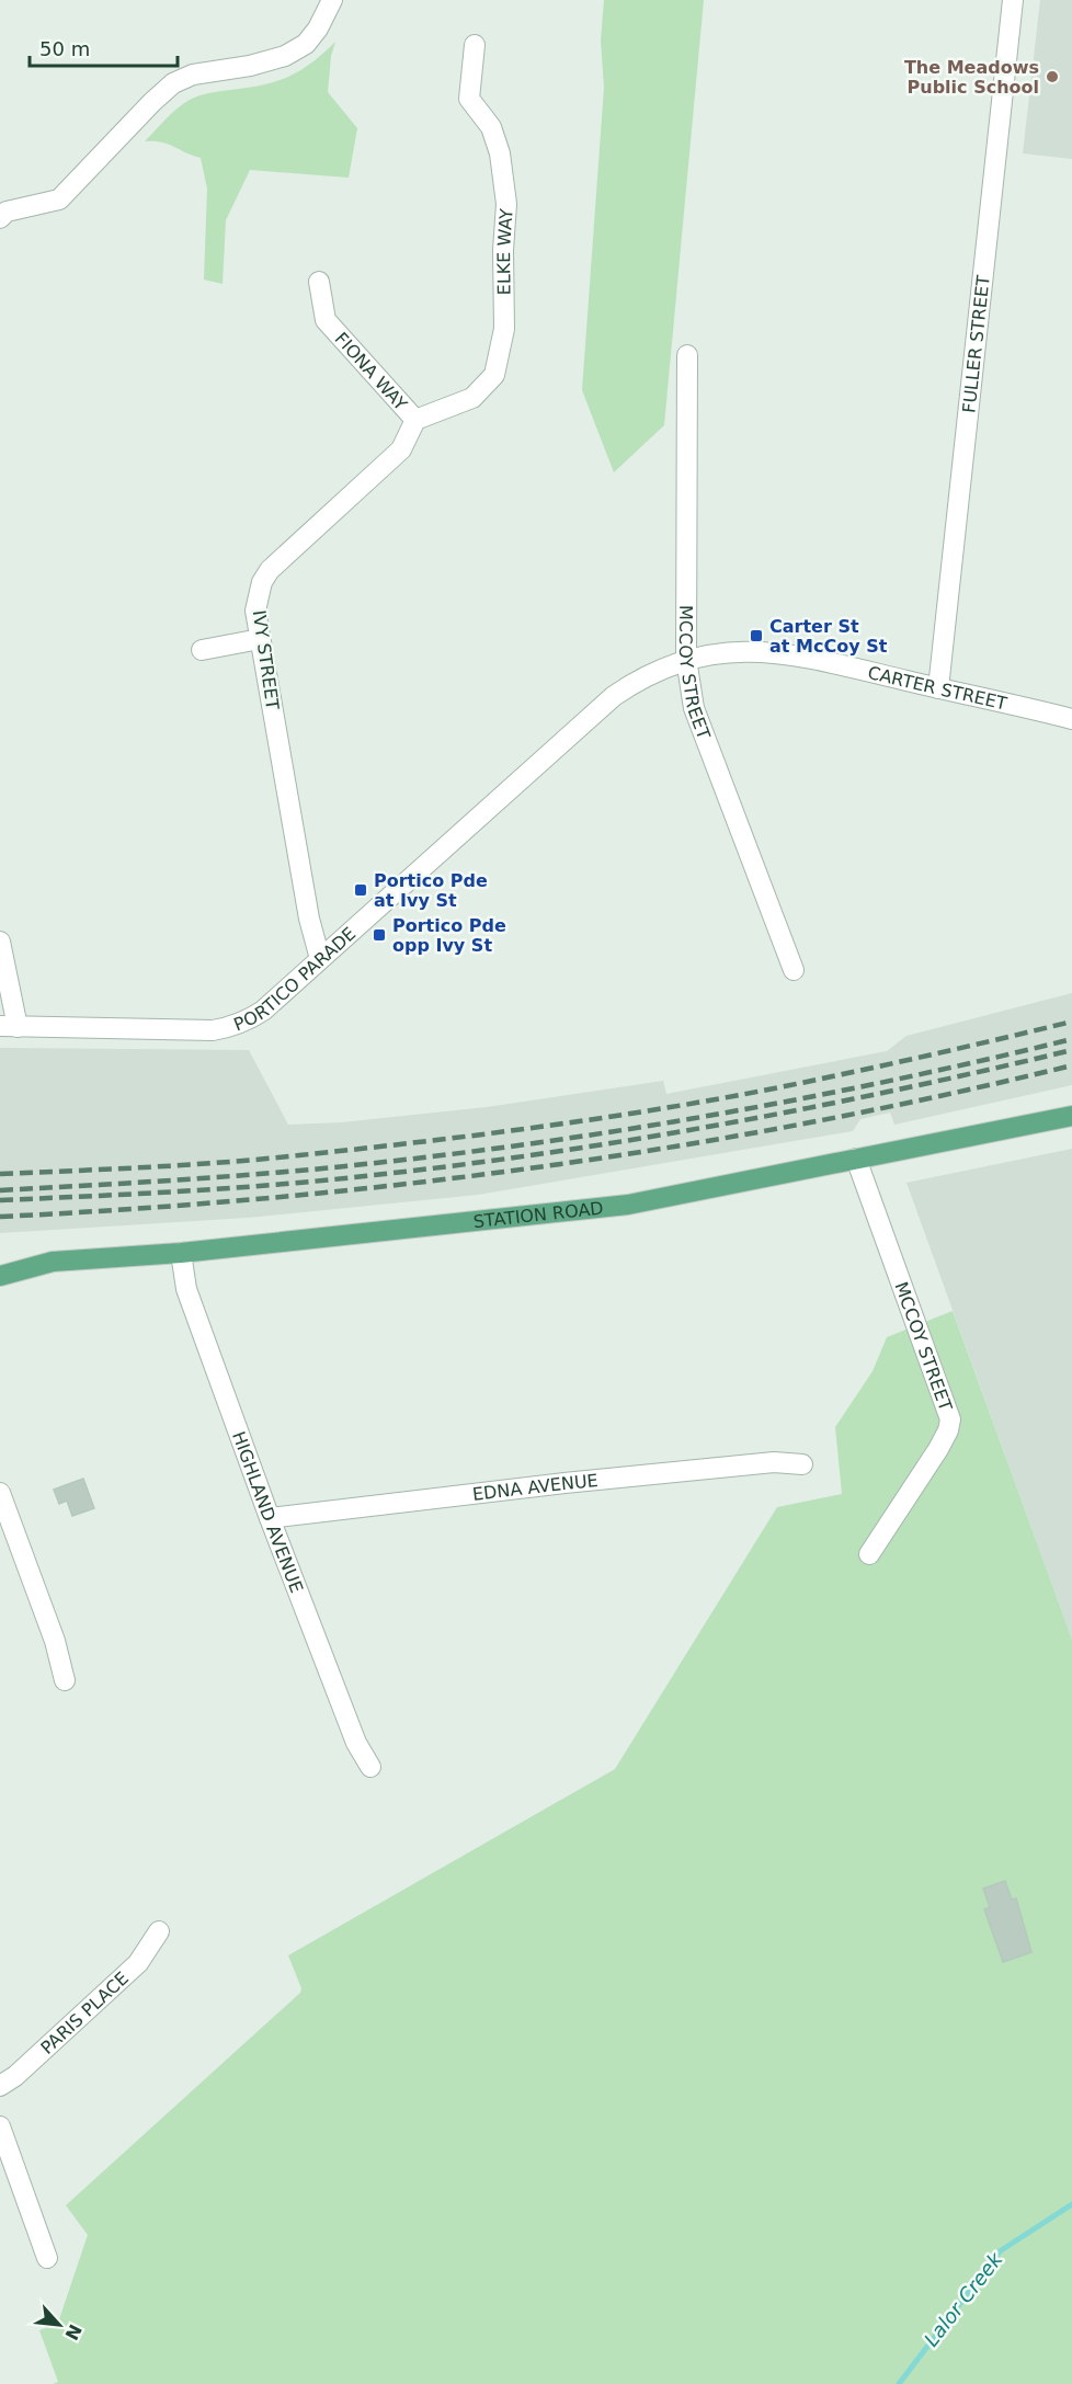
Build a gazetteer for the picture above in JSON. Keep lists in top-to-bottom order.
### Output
{
  "streets": {
    "main road": ["STATION ROAD"],
    "street": [
      "ELKE WAY",
      "FULLER STREET",
      "FIONA WAY",
      "IVY STREET",
      "MCCOY STREET",
      "CARTER STREET",
      "PORTICO PARADE",
      "EDNA AVENUE",
      "HIGHLAND AVENUE",
      "PARIS PLACE"
    ]
  },
  "crossings": [
    ["ELKE WAY", "FIONA WAY"],
    ["ELKE WAY", "IVY STREET"],
    ["FULLER STREET", "CARTER STREET"],
    ["FIONA WAY", "IVY STREET"],
    ["IVY STREET", "PORTICO PARADE"],
    ["MCCOY STREET", "CARTER STREET"],
    ["MCCOY STREET", "PORTICO PARADE"],
    ["MCCOY STREET", "STATION ROAD"],
    ["CARTER STREET", "PORTICO PARADE"],
    ["STATION ROAD", "HIGHLAND AVENUE"],
    ["EDNA AVENUE", "HIGHLAND AVENUE"]
  ],
  "water": ["Lalor Creek"],
  "places": {
    "other": ["The Meadows Public School"],
    "transit": ["Carter St at McCoy St", "Portico Pde at Ivy St", "Portico Pde opp Ivy St"]
  },
  "scale_bar": "50 m",
  "north": "bottom right"
}
